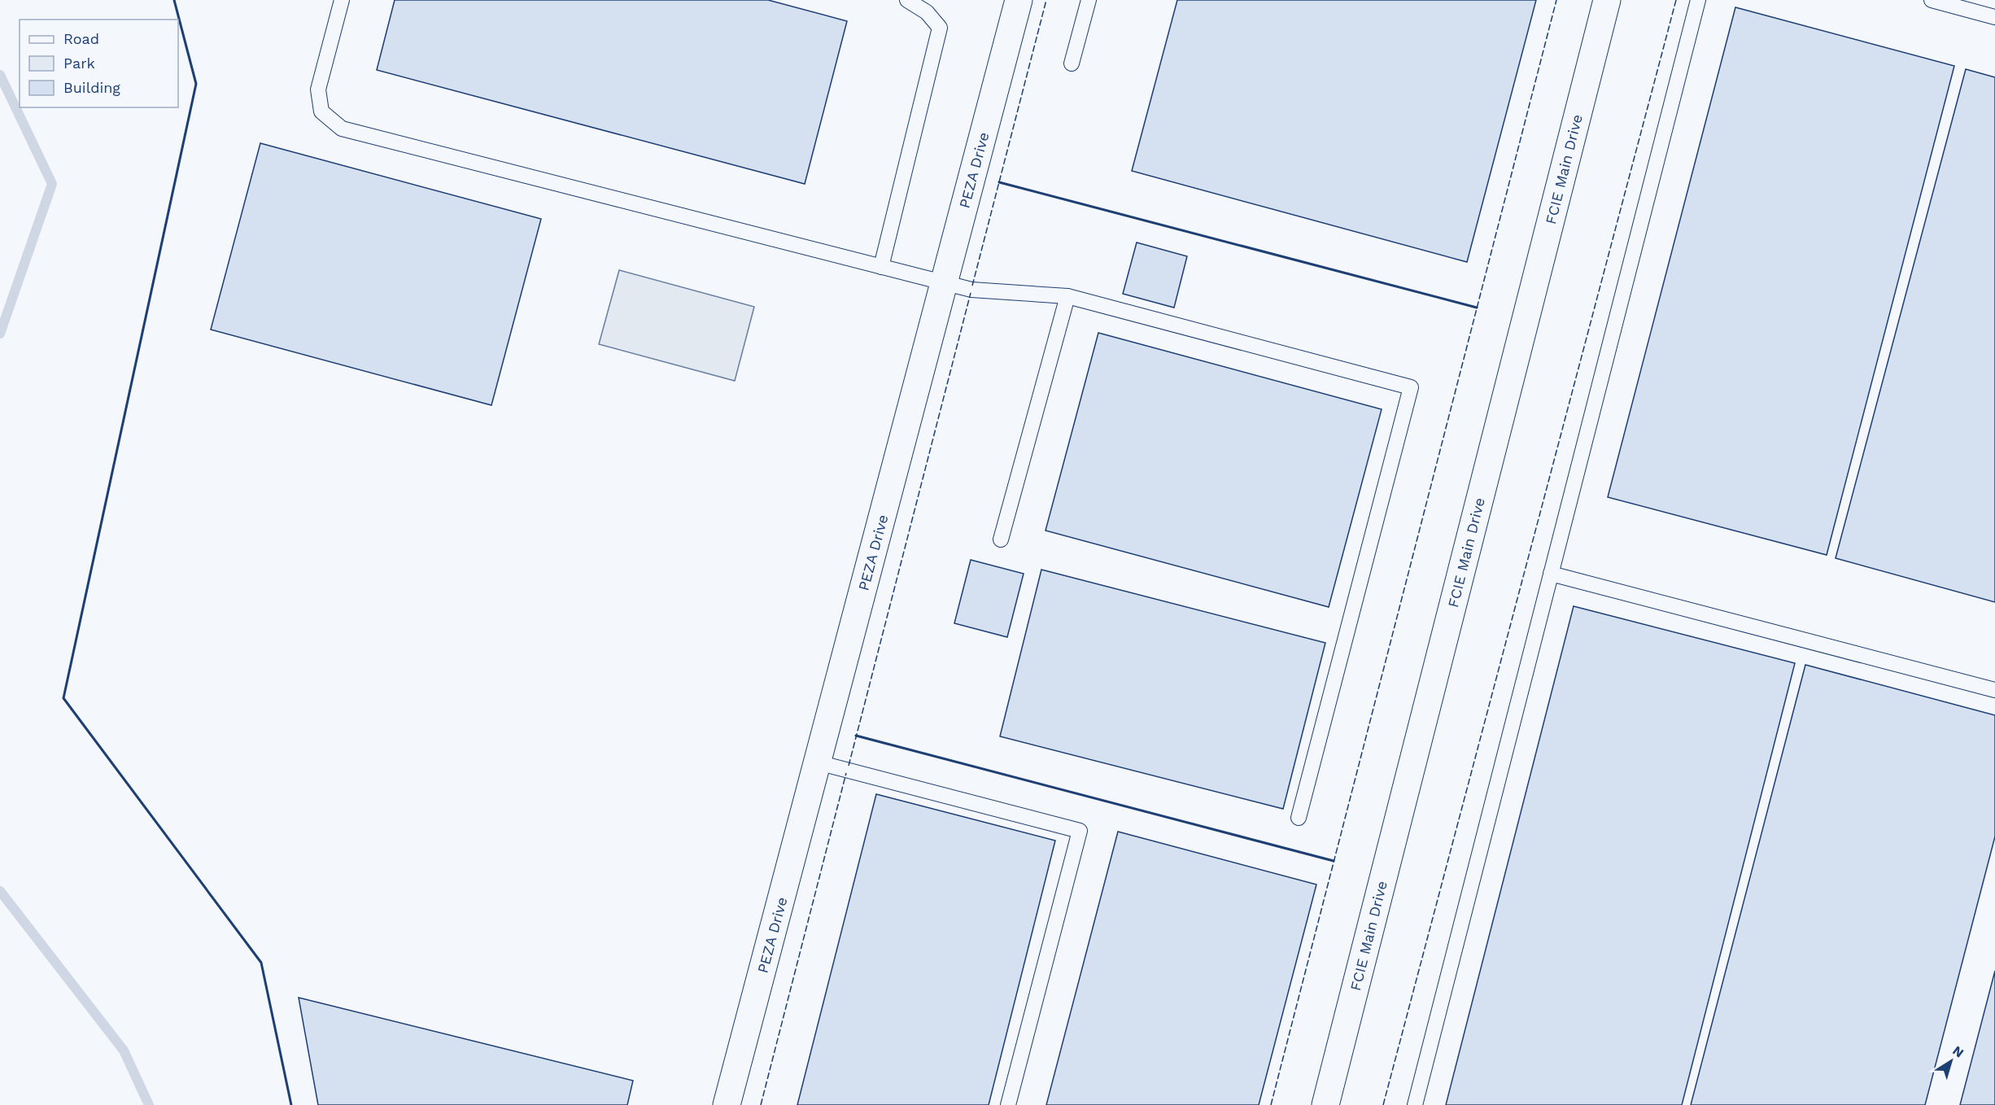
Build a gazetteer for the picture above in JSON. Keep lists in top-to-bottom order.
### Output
{
  "streets": {
    "street": ["FCIE Main Drive", "PEZA Drive"]
  },
  "legend": ["Road", "Park", "Building"],
  "north": "top right"
}
